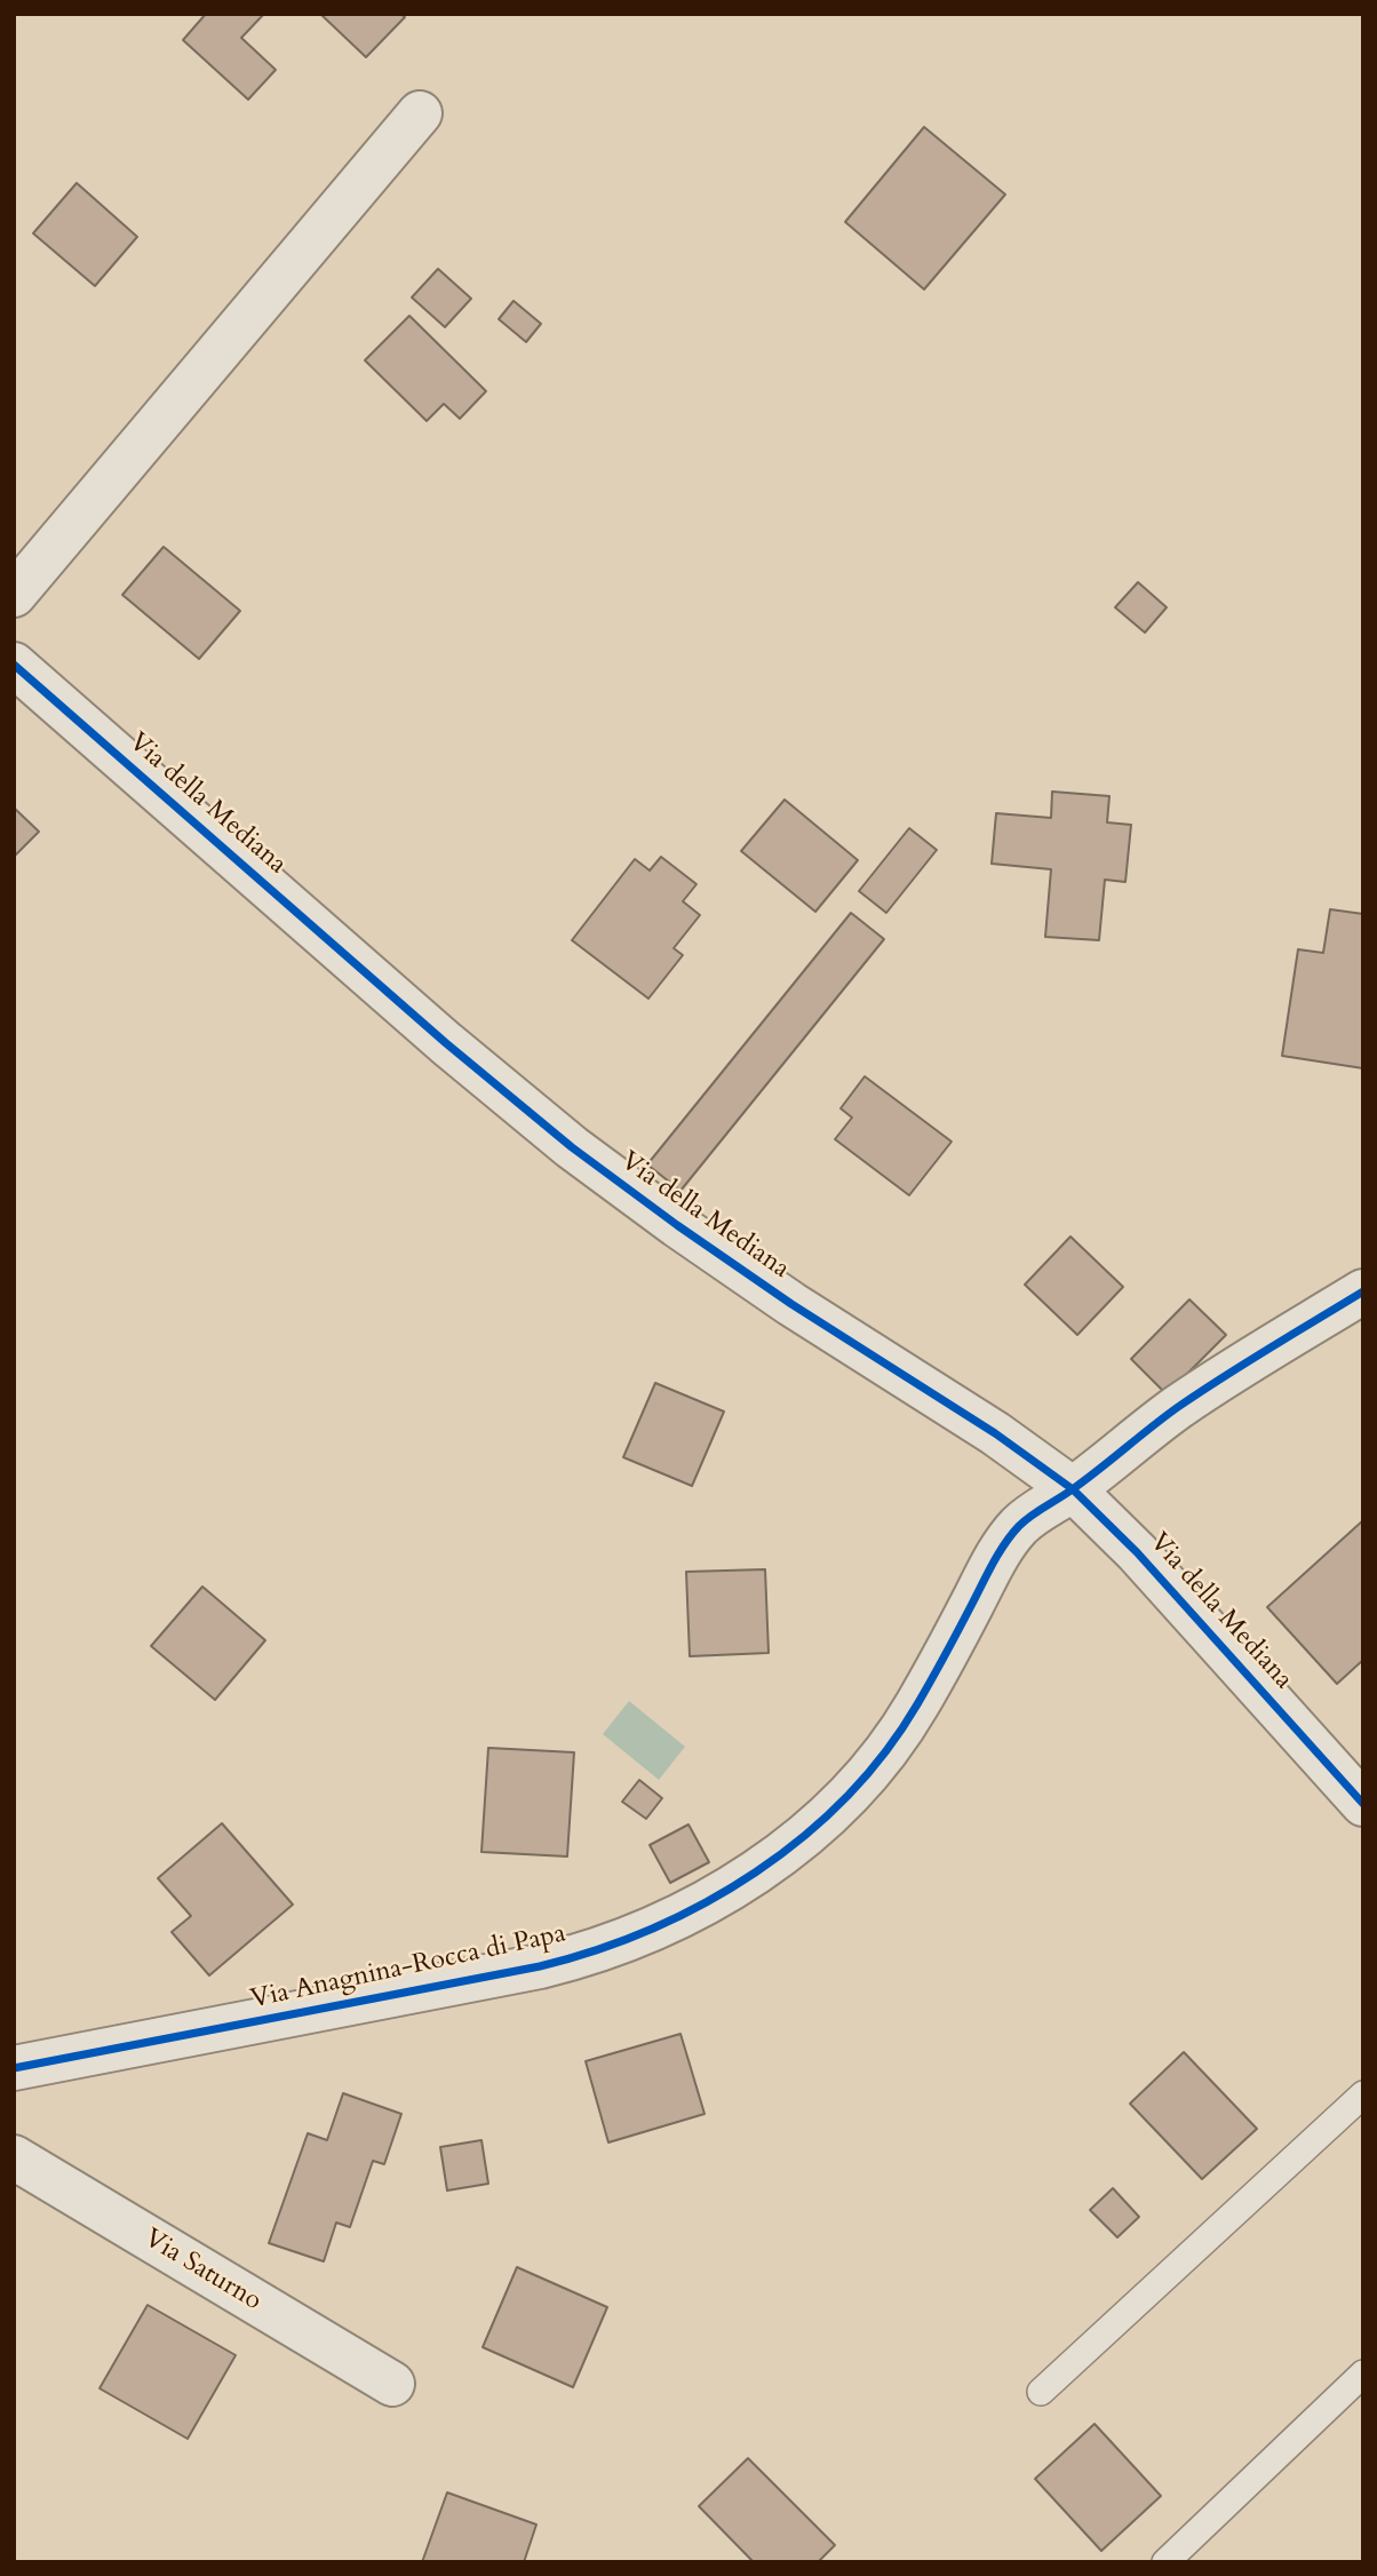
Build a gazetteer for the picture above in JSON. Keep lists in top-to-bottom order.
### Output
{
  "streets": {
    "street": ["Via della Mediana", "Via Anagnina-Rocca di Papa", "Via Saturno"]
  },
  "crossings": [
    ["Via della Mediana", "Via Anagnina-Rocca di Papa"]
  ]
}
